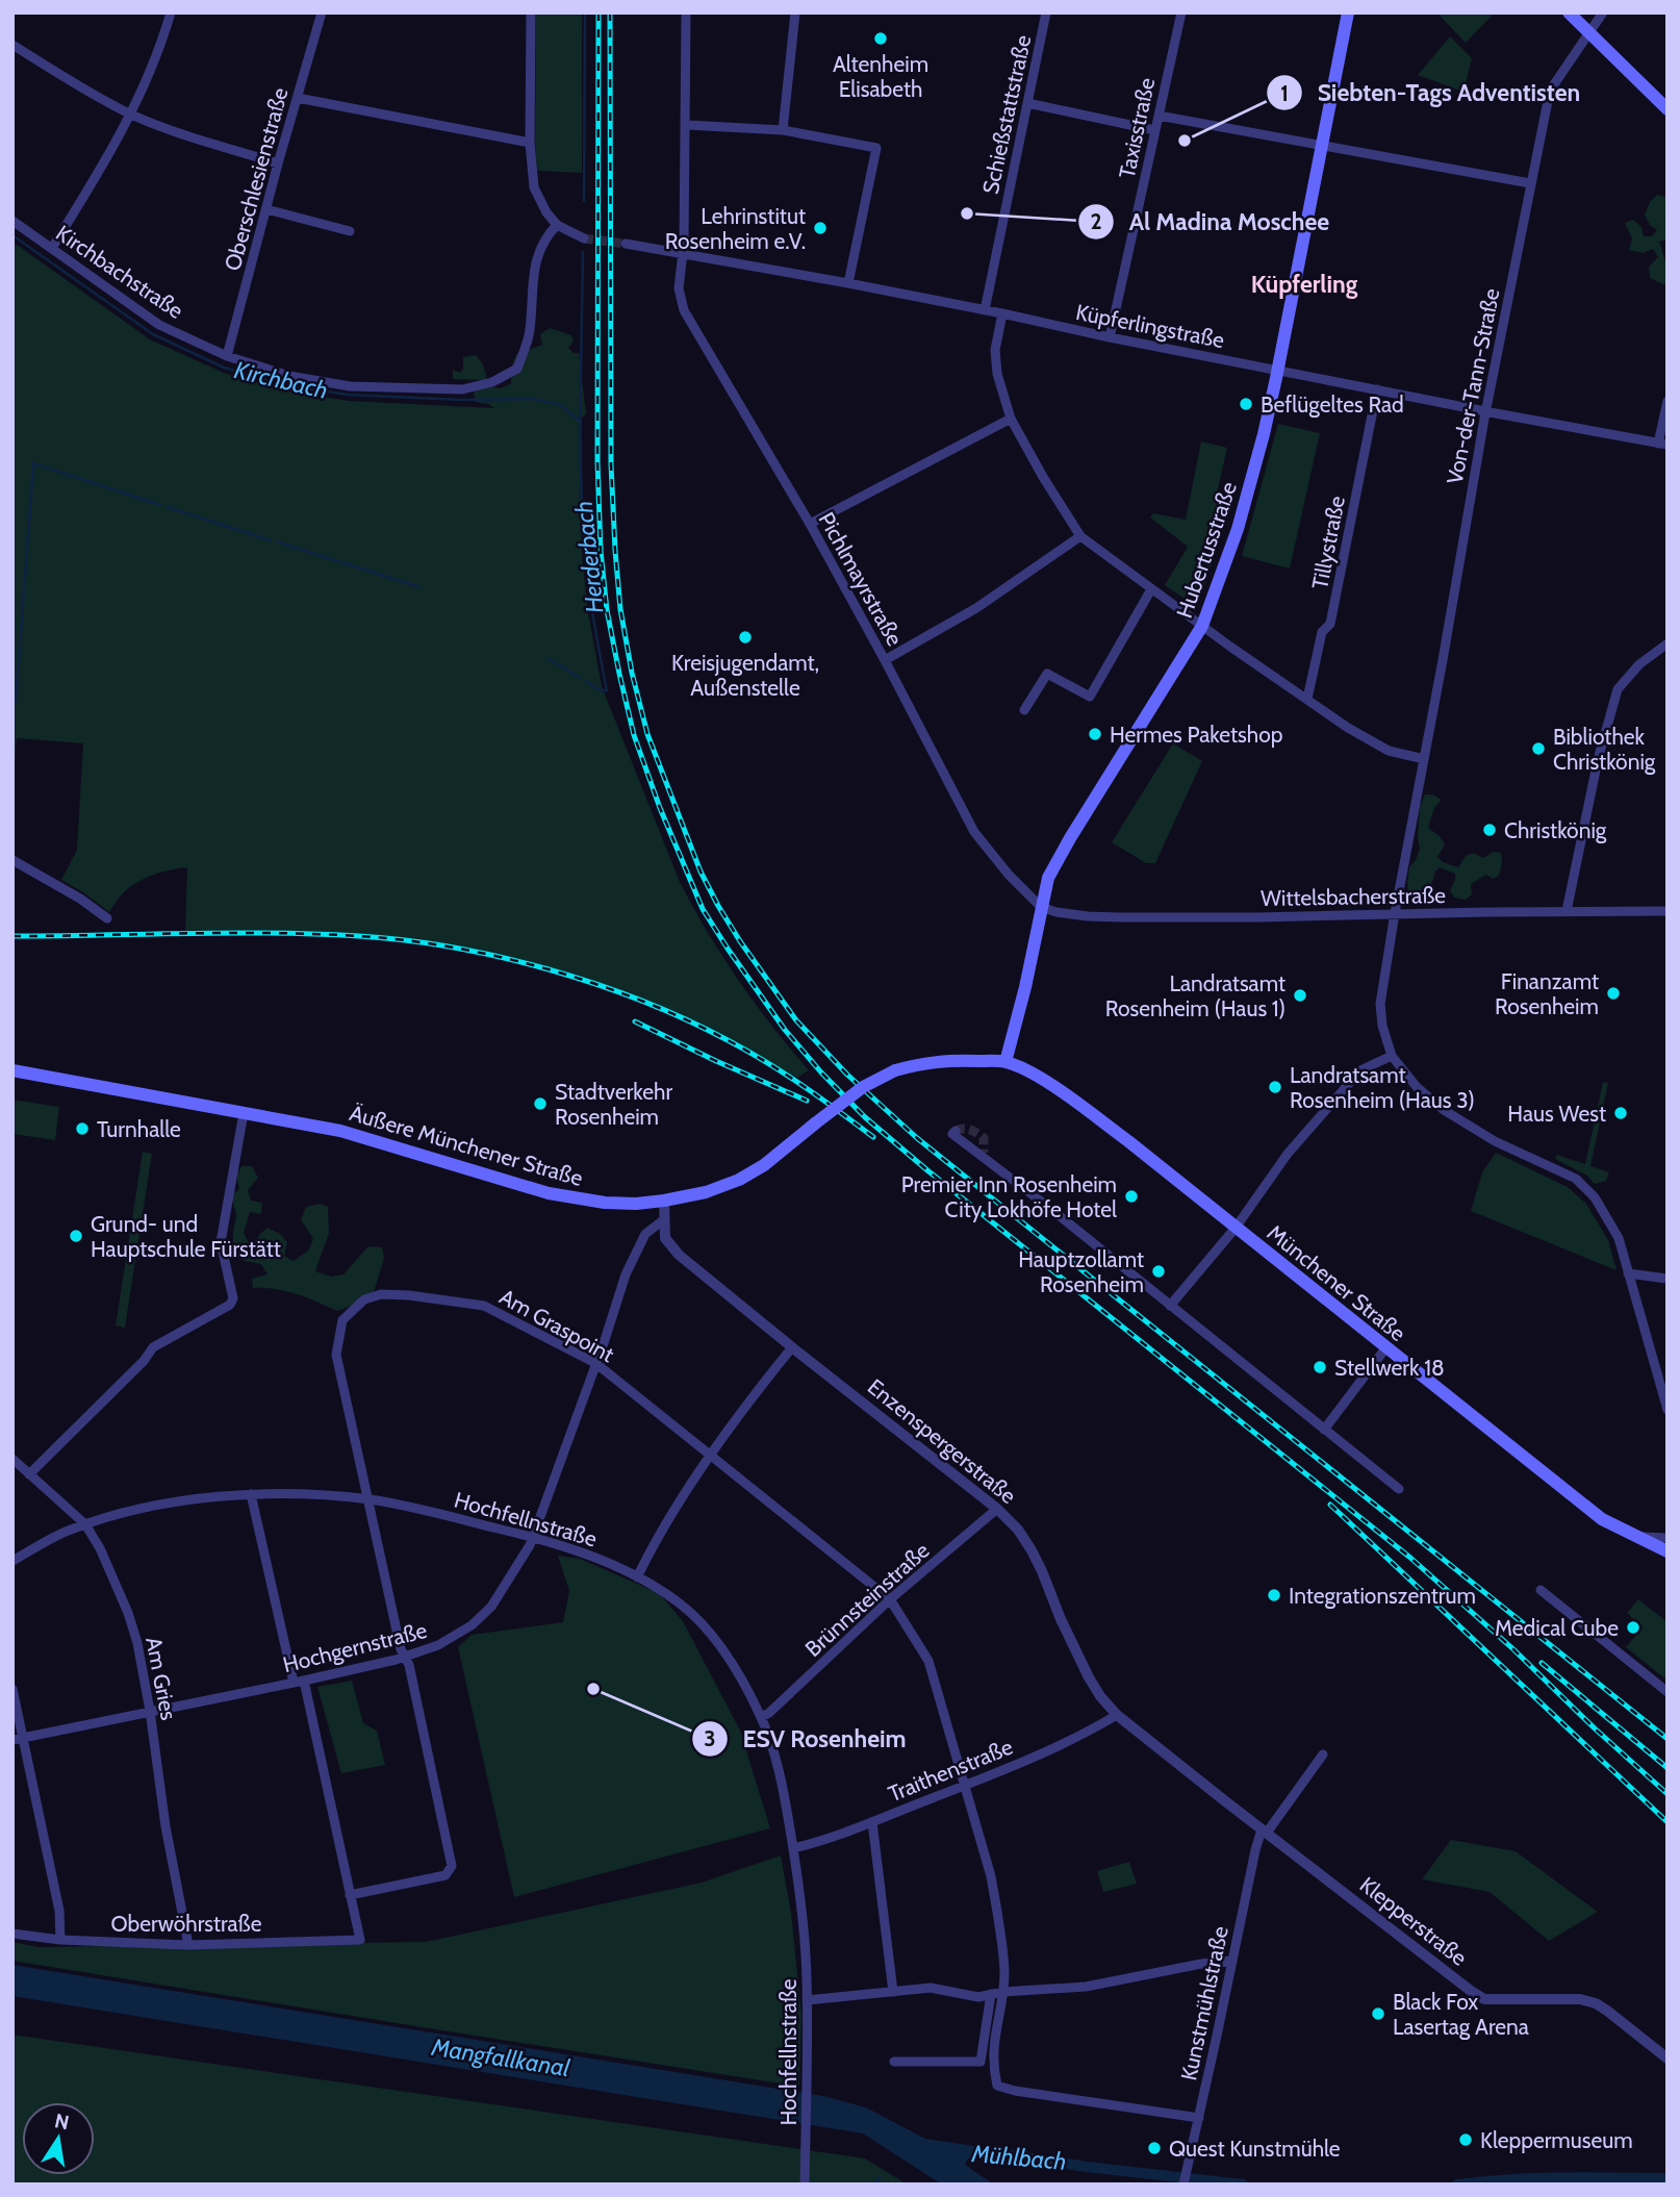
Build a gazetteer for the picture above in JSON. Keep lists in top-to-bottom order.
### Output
{
  "streets": {
    "main road": ["Hubertusstraße", "Äußere Münchener Straße", "Münchener Straße"],
    "street": [
      "Schießstattstraße",
      "Taxisstraße",
      "Oberschlesienstraße",
      "Kirchbachstraße",
      "Küpferlingstraße",
      "Von-der-Tann-Straße",
      "Tillystraße",
      "Pichlmayrstraße",
      "Wittelsbacherstraße",
      "Am Graspoint",
      "Enzenspergerstraße",
      "Hochfellnstraße",
      "Brünnsteinstraße",
      "Hochgernstraße",
      "Am Gries",
      "Traithenstraße",
      "Klepperstraße",
      "Oberwöhrstraße",
      "Kunstmühlstraße"
    ]
  },
  "crossings": [
    ["Schießstattstraße", "Küpferlingstraße"],
    ["Taxisstraße", "Küpferlingstraße"],
    ["Oberschlesienstraße", "Kirchbachstraße"],
    ["Küpferlingstraße", "Von-der-Tann-Straße"],
    ["Küpferlingstraße", "Tillystraße"],
    ["Küpferlingstraße", "Hubertusstraße"],
    ["Küpferlingstraße", "Pichlmayrstraße"],
    ["Von-der-Tann-Straße", "Wittelsbacherstraße"],
    ["Hubertusstraße", "Pichlmayrstraße"],
    ["Hubertusstraße", "Wittelsbacherstraße"],
    ["Hubertusstraße", "Äußere Münchener Straße"],
    ["Hubertusstraße", "Münchener Straße"],
    ["Pichlmayrstraße", "Wittelsbacherstraße"],
    ["Äußere Münchener Straße", "Münchener Straße"],
    ["Äußere Münchener Straße", "Enzenspergerstraße"],
    ["Am Graspoint", "Hochfellnstraße"],
    ["Am Graspoint", "Brünnsteinstraße"],
    ["Am Graspoint", "Hochgernstraße"],
    ["Am Graspoint", "Traithenstraße"],
    ["Am Graspoint", "Oberwöhrstraße"],
    ["Am Graspoint", "Kunstmühlstraße"],
    ["Enzenspergerstraße", "Brünnsteinstraße"],
    ["Enzenspergerstraße", "Hochgernstraße"],
    ["Enzenspergerstraße", "Traithenstraße"],
    ["Enzenspergerstraße", "Klepperstraße"],
    ["Enzenspergerstraße", "Kunstmühlstraße"],
    ["Hochfellnstraße", "Brünnsteinstraße"],
    ["Hochfellnstraße", "Hochgernstraße"],
    ["Hochfellnstraße", "Am Gries"],
    ["Hochfellnstraße", "Traithenstraße"],
    ["Hochgernstraße", "Am Gries"],
    ["Am Gries", "Oberwöhrstraße"],
    ["Klepperstraße", "Kunstmühlstraße"]
  ],
  "districts": ["Küpferling"],
  "water": [
    "Kirchbach",
    "Herderbach",
    "Mangfallkanal",
    "Mühlbach"
  ],
  "places": [
    "Altenheim Elisabeth",
    "Siebten-Tags Adventisten",
    "Al Madina Moschee",
    "Lehrinstitut Rosenheim e.V.",
    "Beflügeltes Rad",
    "Kreisjugendamt, Außenstelle",
    "Hermes Paketshop",
    "Bibliothek Christkönig",
    "Christkönig",
    "Finanzamt Rosenheim",
    "Landratsamt Rosenheim (Haus 1)",
    "Landratsamt Rosenheim (Haus 3)",
    "Stadtverkehr Rosenheim",
    "Haus West",
    "Turnhalle",
    "Premier Inn Rosenheim City Lokhöfe Hotel",
    "Grund- und Hauptschule Fürstätt",
    "Hauptzollamt Rosenheim",
    "Stellwerk 18",
    "Integrationszentrum",
    "Medical Cube",
    "ESV Rosenheim",
    "Black Fox Lasertag Arena",
    "Kleppermuseum",
    "Quest Kunstmühle"
  ],
  "north": "top"
}
